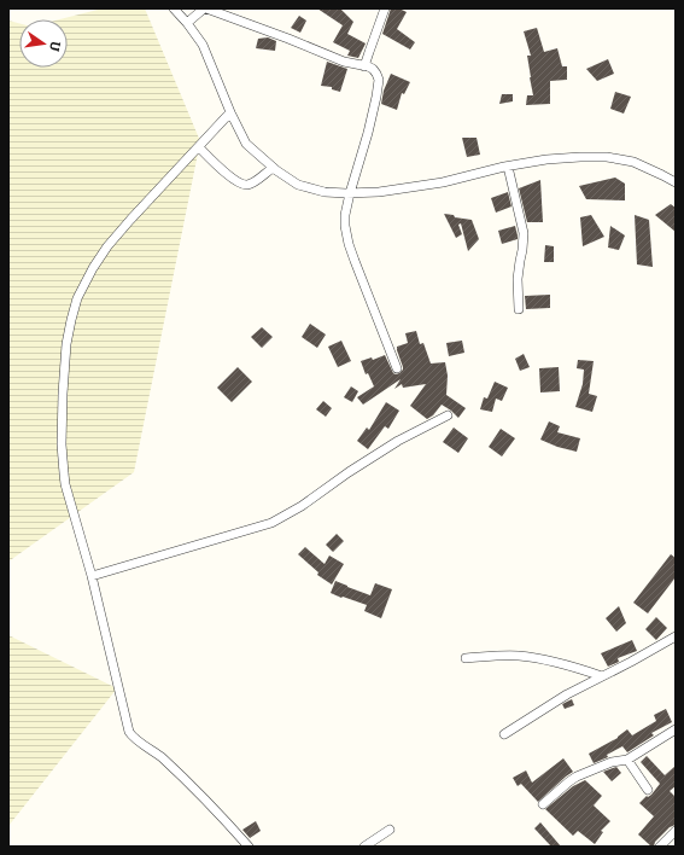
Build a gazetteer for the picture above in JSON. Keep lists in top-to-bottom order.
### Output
{
  "north": "right"
}
